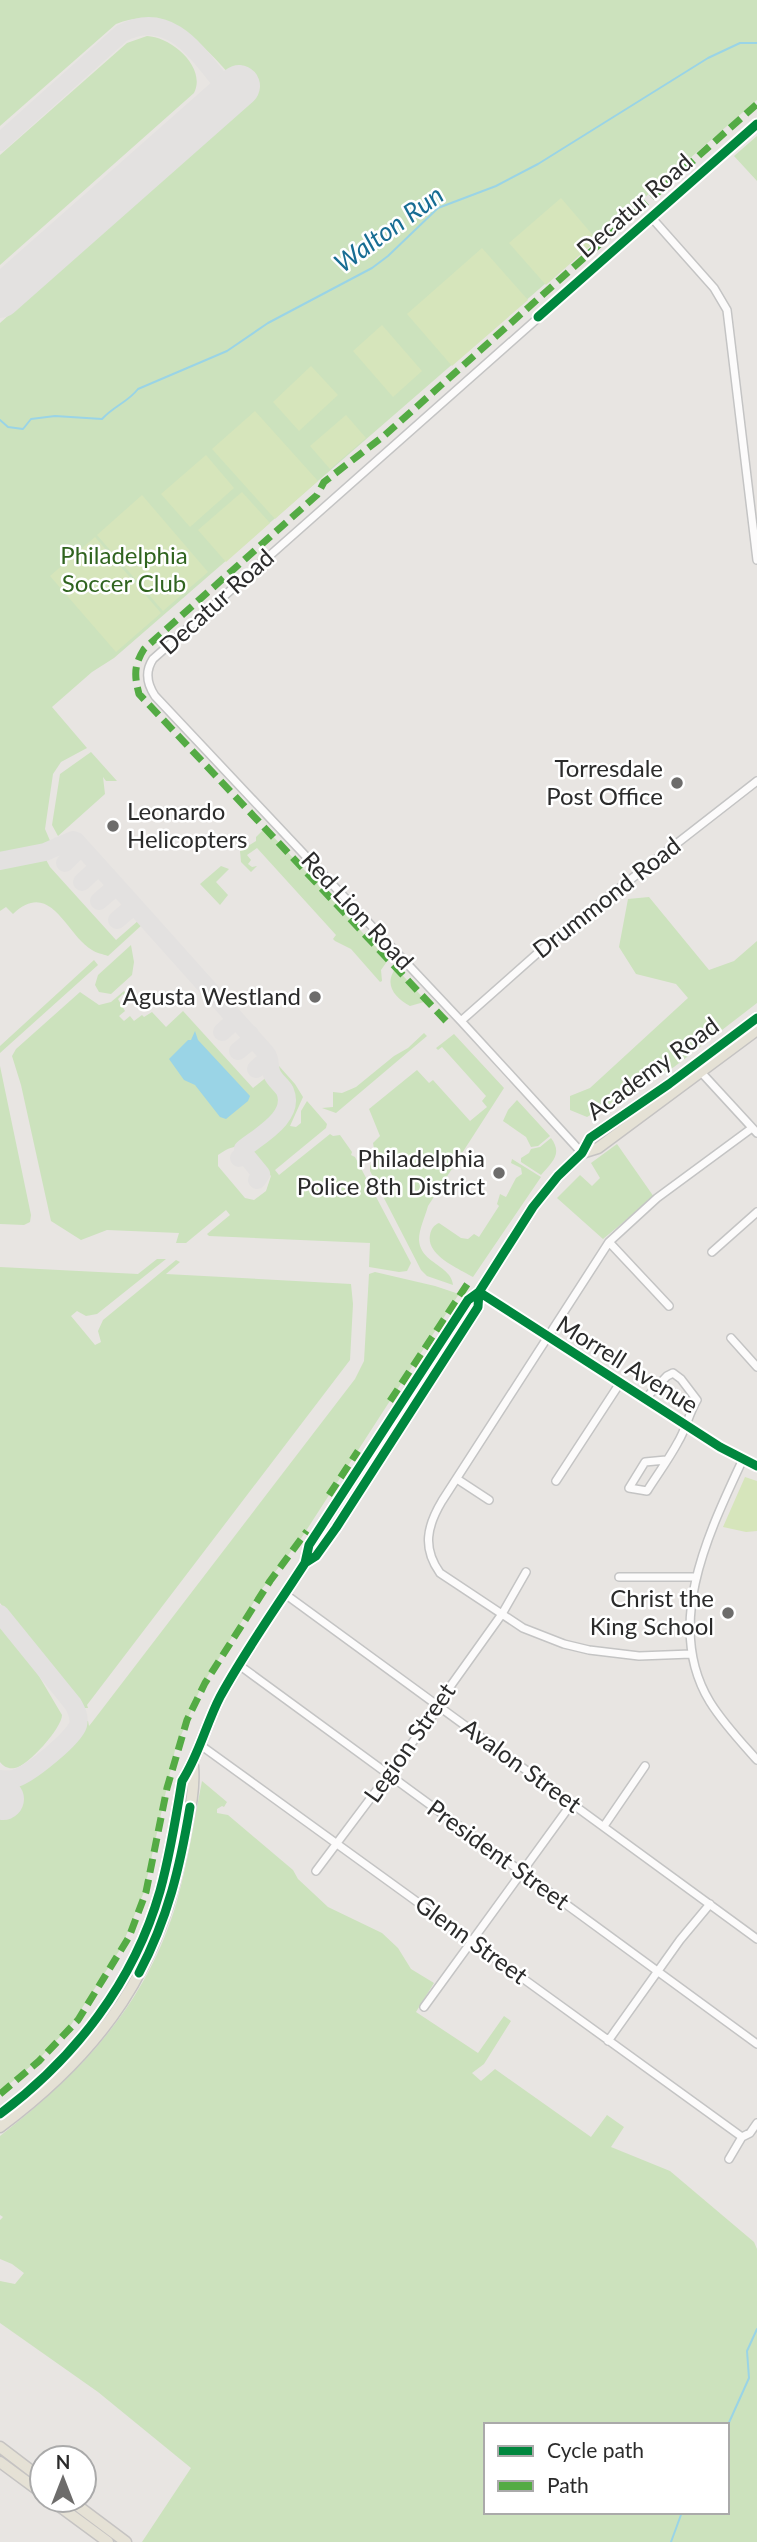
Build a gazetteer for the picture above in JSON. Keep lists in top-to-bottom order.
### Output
{
  "streets": {
    "main road": ["Academy Road"],
    "street": [
      "Decatur Road",
      "Drummond Road",
      "Red Lion Road",
      "Morrell Avenue",
      "Legion Street",
      "Avalon Street",
      "President Street",
      "Glenn Street"
    ]
  },
  "crossings": [
    ["Decatur Road", "Red Lion Road"],
    ["Drummond Road", "Red Lion Road"],
    ["Red Lion Road", "Academy Road"],
    ["Academy Road", "Morrell Avenue"],
    ["Academy Road", "Avalon Street"],
    ["Academy Road", "President Street"],
    ["Academy Road", "Glenn Street"],
    ["Legion Street", "Avalon Street"],
    ["Legion Street", "President Street"],
    ["Legion Street", "Glenn Street"]
  ],
  "water": ["Walton Run"],
  "parks": ["Philadelphia Soccer Club"],
  "places": [
    "Torresdale Post Office",
    "Leonardo Helicopters",
    "Agusta Westland",
    "Philadelphia Police 8th District",
    "Christ the King School"
  ],
  "legend": ["Cycle path", "Path"],
  "north": "top"
}
